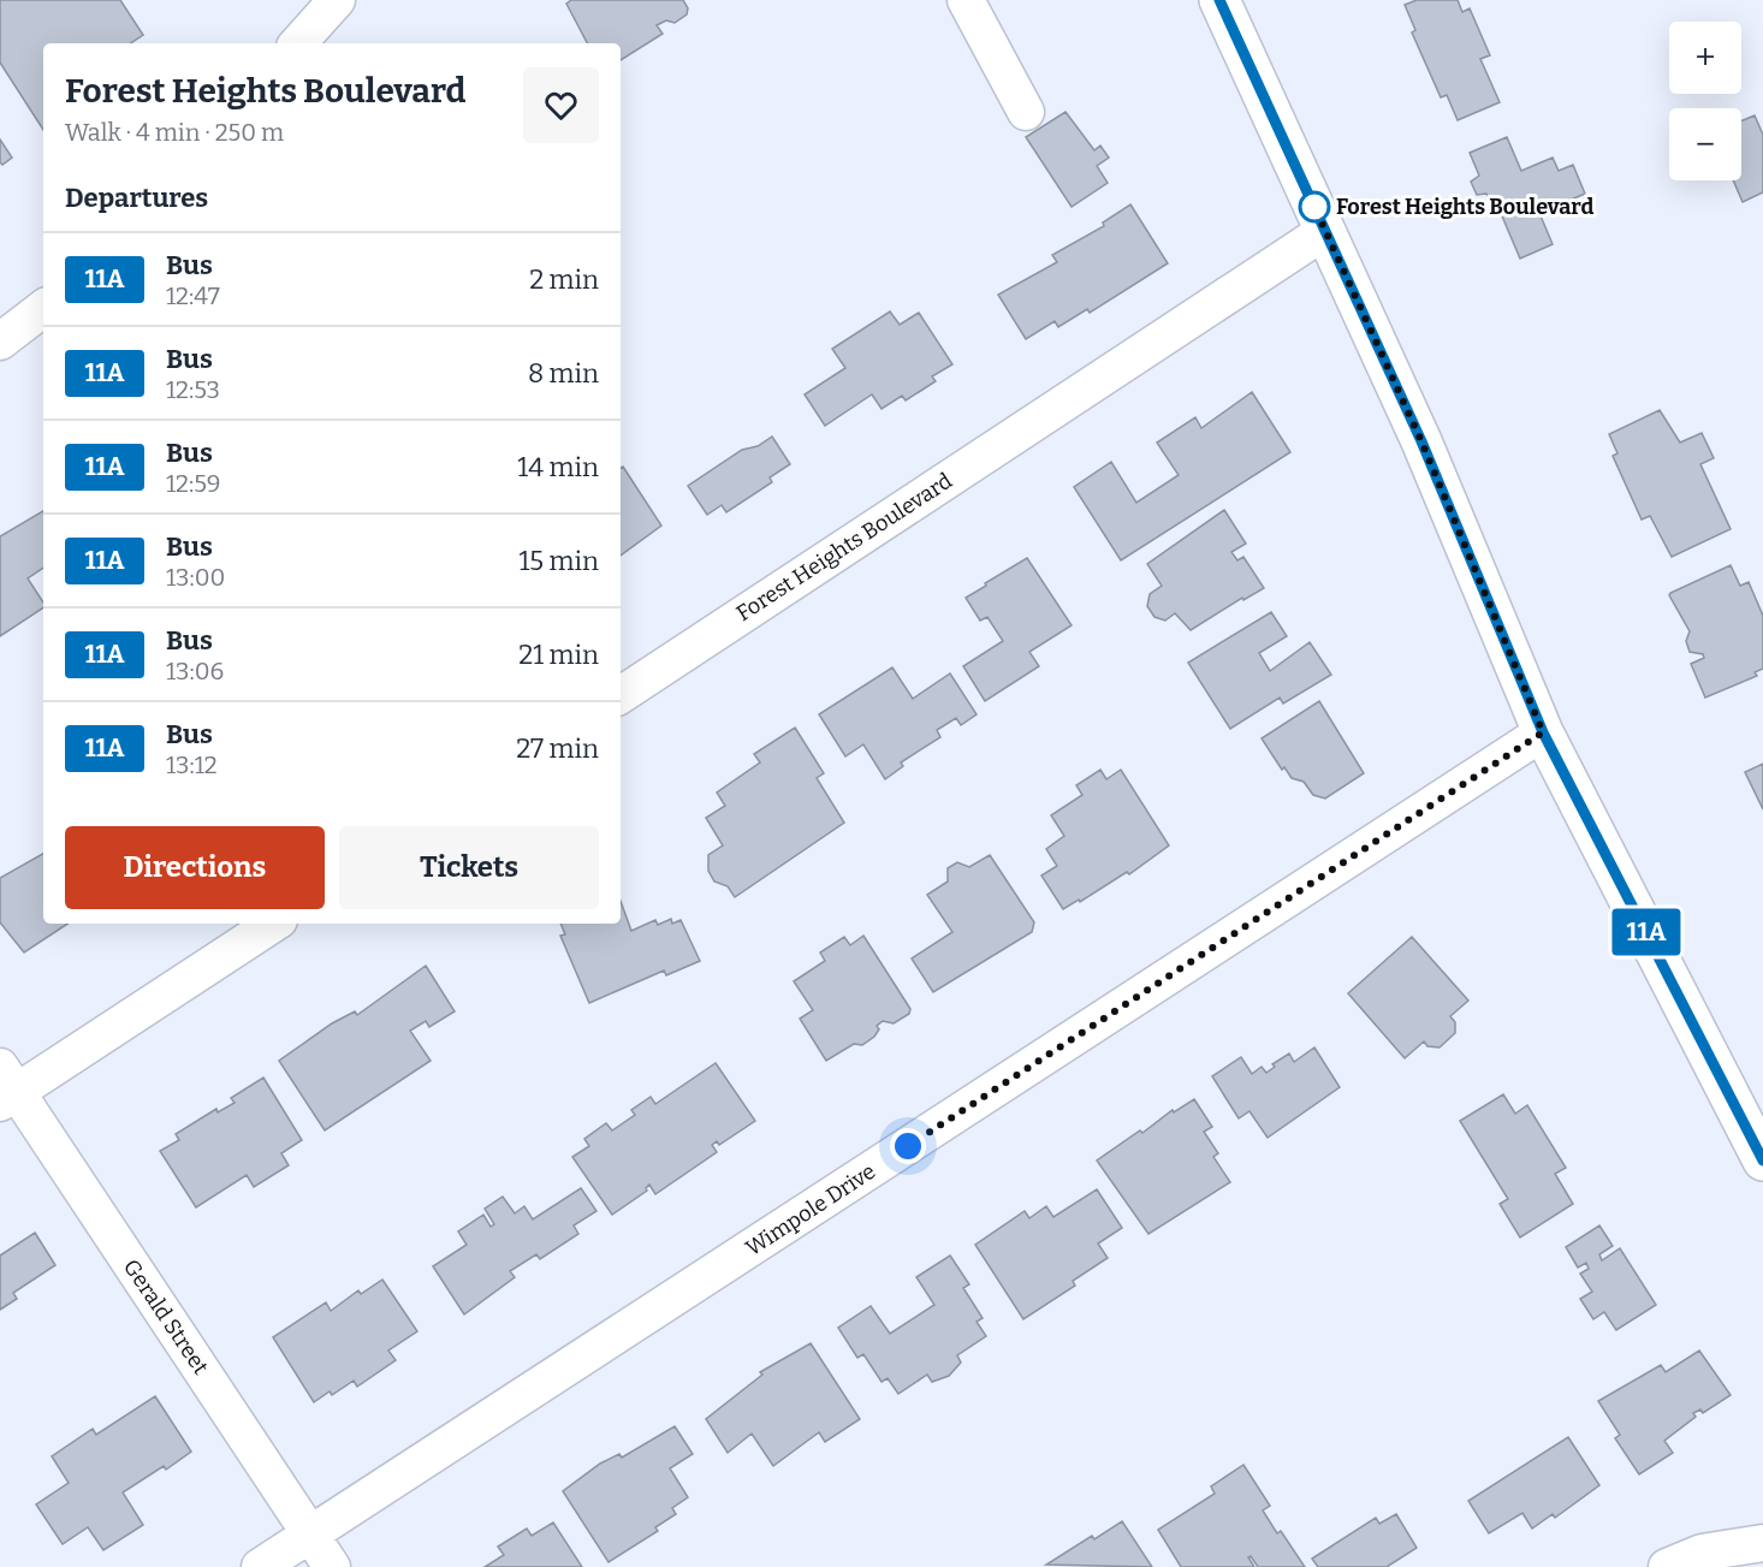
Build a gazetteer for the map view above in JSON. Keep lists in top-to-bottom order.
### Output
{
  "streets": {
    "street": ["Forest Heights Boulevard", "Wimpole Drive", "Gerald Street"]
  },
  "crossings": [
    ["Wimpole Drive", "Gerald Street"]
  ],
  "places": ["Forest Heights Boulevard"],
  "lines": ["bus line 11A"],
  "page": {
    "on_map": "11A",
    "map_buttons": ["+", "−"],
    "heading": [
      ["Forest Heights Boulevard", "Walk · 4 min · 250 m"],
      "Departures"
    ],
    "list": [
      {
        "mark": "11A",
        "name": "Bus",
        "note": "12:47",
        "value": "2 min"
      },
      {
        "mark": "11A",
        "name": "Bus",
        "note": "12:53",
        "value": "8 min"
      },
      {
        "mark": "11A",
        "name": "Bus",
        "note": "12:59",
        "value": "14 min"
      },
      {
        "mark": "11A",
        "name": "Bus",
        "note": "13:00",
        "value": "15 min"
      },
      {
        "mark": "11A",
        "name": "Bus",
        "note": "13:06",
        "value": "21 min"
      },
      {
        "mark": "11A",
        "name": "Bus",
        "note": "13:12",
        "value": "27 min"
      }
    ],
    "buttons": ["Directions", "Tickets"]
  }
}
